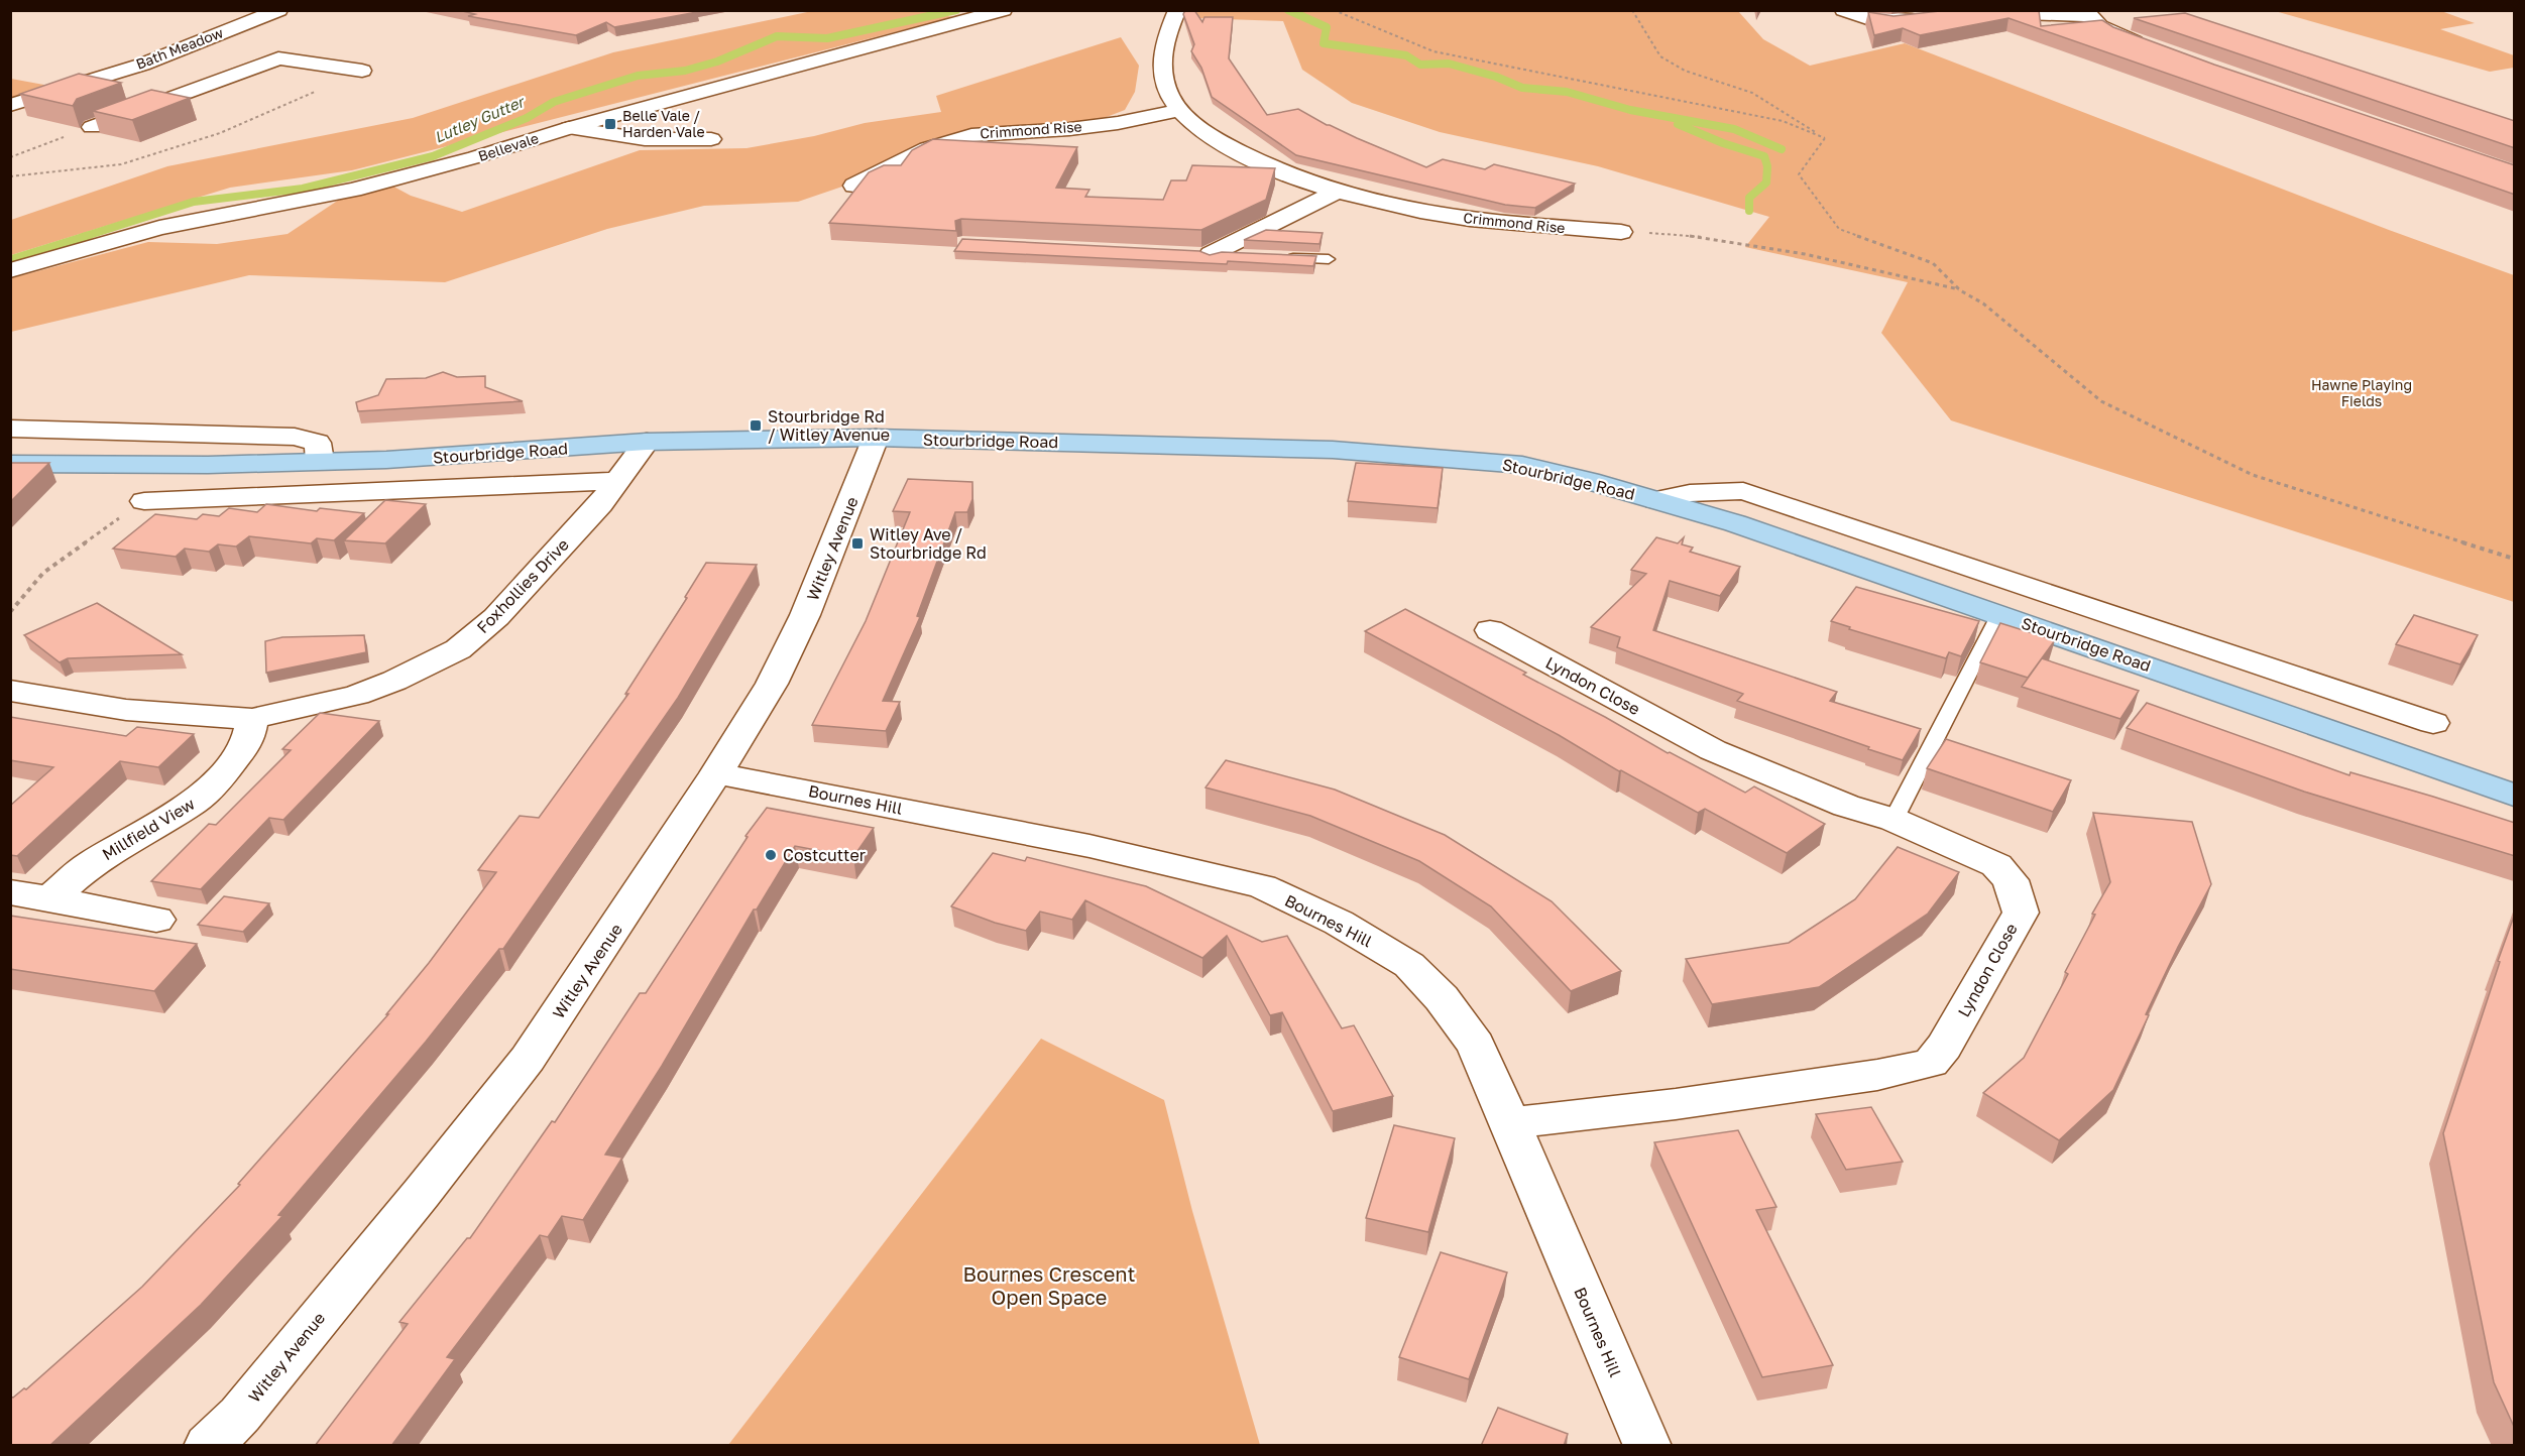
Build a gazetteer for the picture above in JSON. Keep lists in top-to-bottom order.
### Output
{
  "streets": {
    "highway": ["Stourbridge Road"],
    "street": [
      "Bath Meadow",
      "Crimmond Rise",
      "Bellevale",
      "Witley Avenue",
      "Foxhollies Drive",
      "Lyndon Close",
      "Bournes Hill",
      "Millfield View"
    ]
  },
  "crossings": [
    ["Stourbridge Road", "Witley Avenue"],
    ["Stourbridge Road", "Foxhollies Drive"],
    ["Witley Avenue", "Bournes Hill"],
    ["Foxhollies Drive", "Millfield View"],
    ["Lyndon Close", "Bournes Hill"]
  ],
  "water": ["Lutley Gutter"],
  "parks": ["Hawne Playing Fields", "Bournes Crescent Open Space"],
  "places": {
    "transit": ["Belle Vale / Harden Vale", "Stourbridge Rd / Witley Avenue", "Witley Ave / Stourbridge Rd"],
    "other": ["Costcutter"]
  }
}
